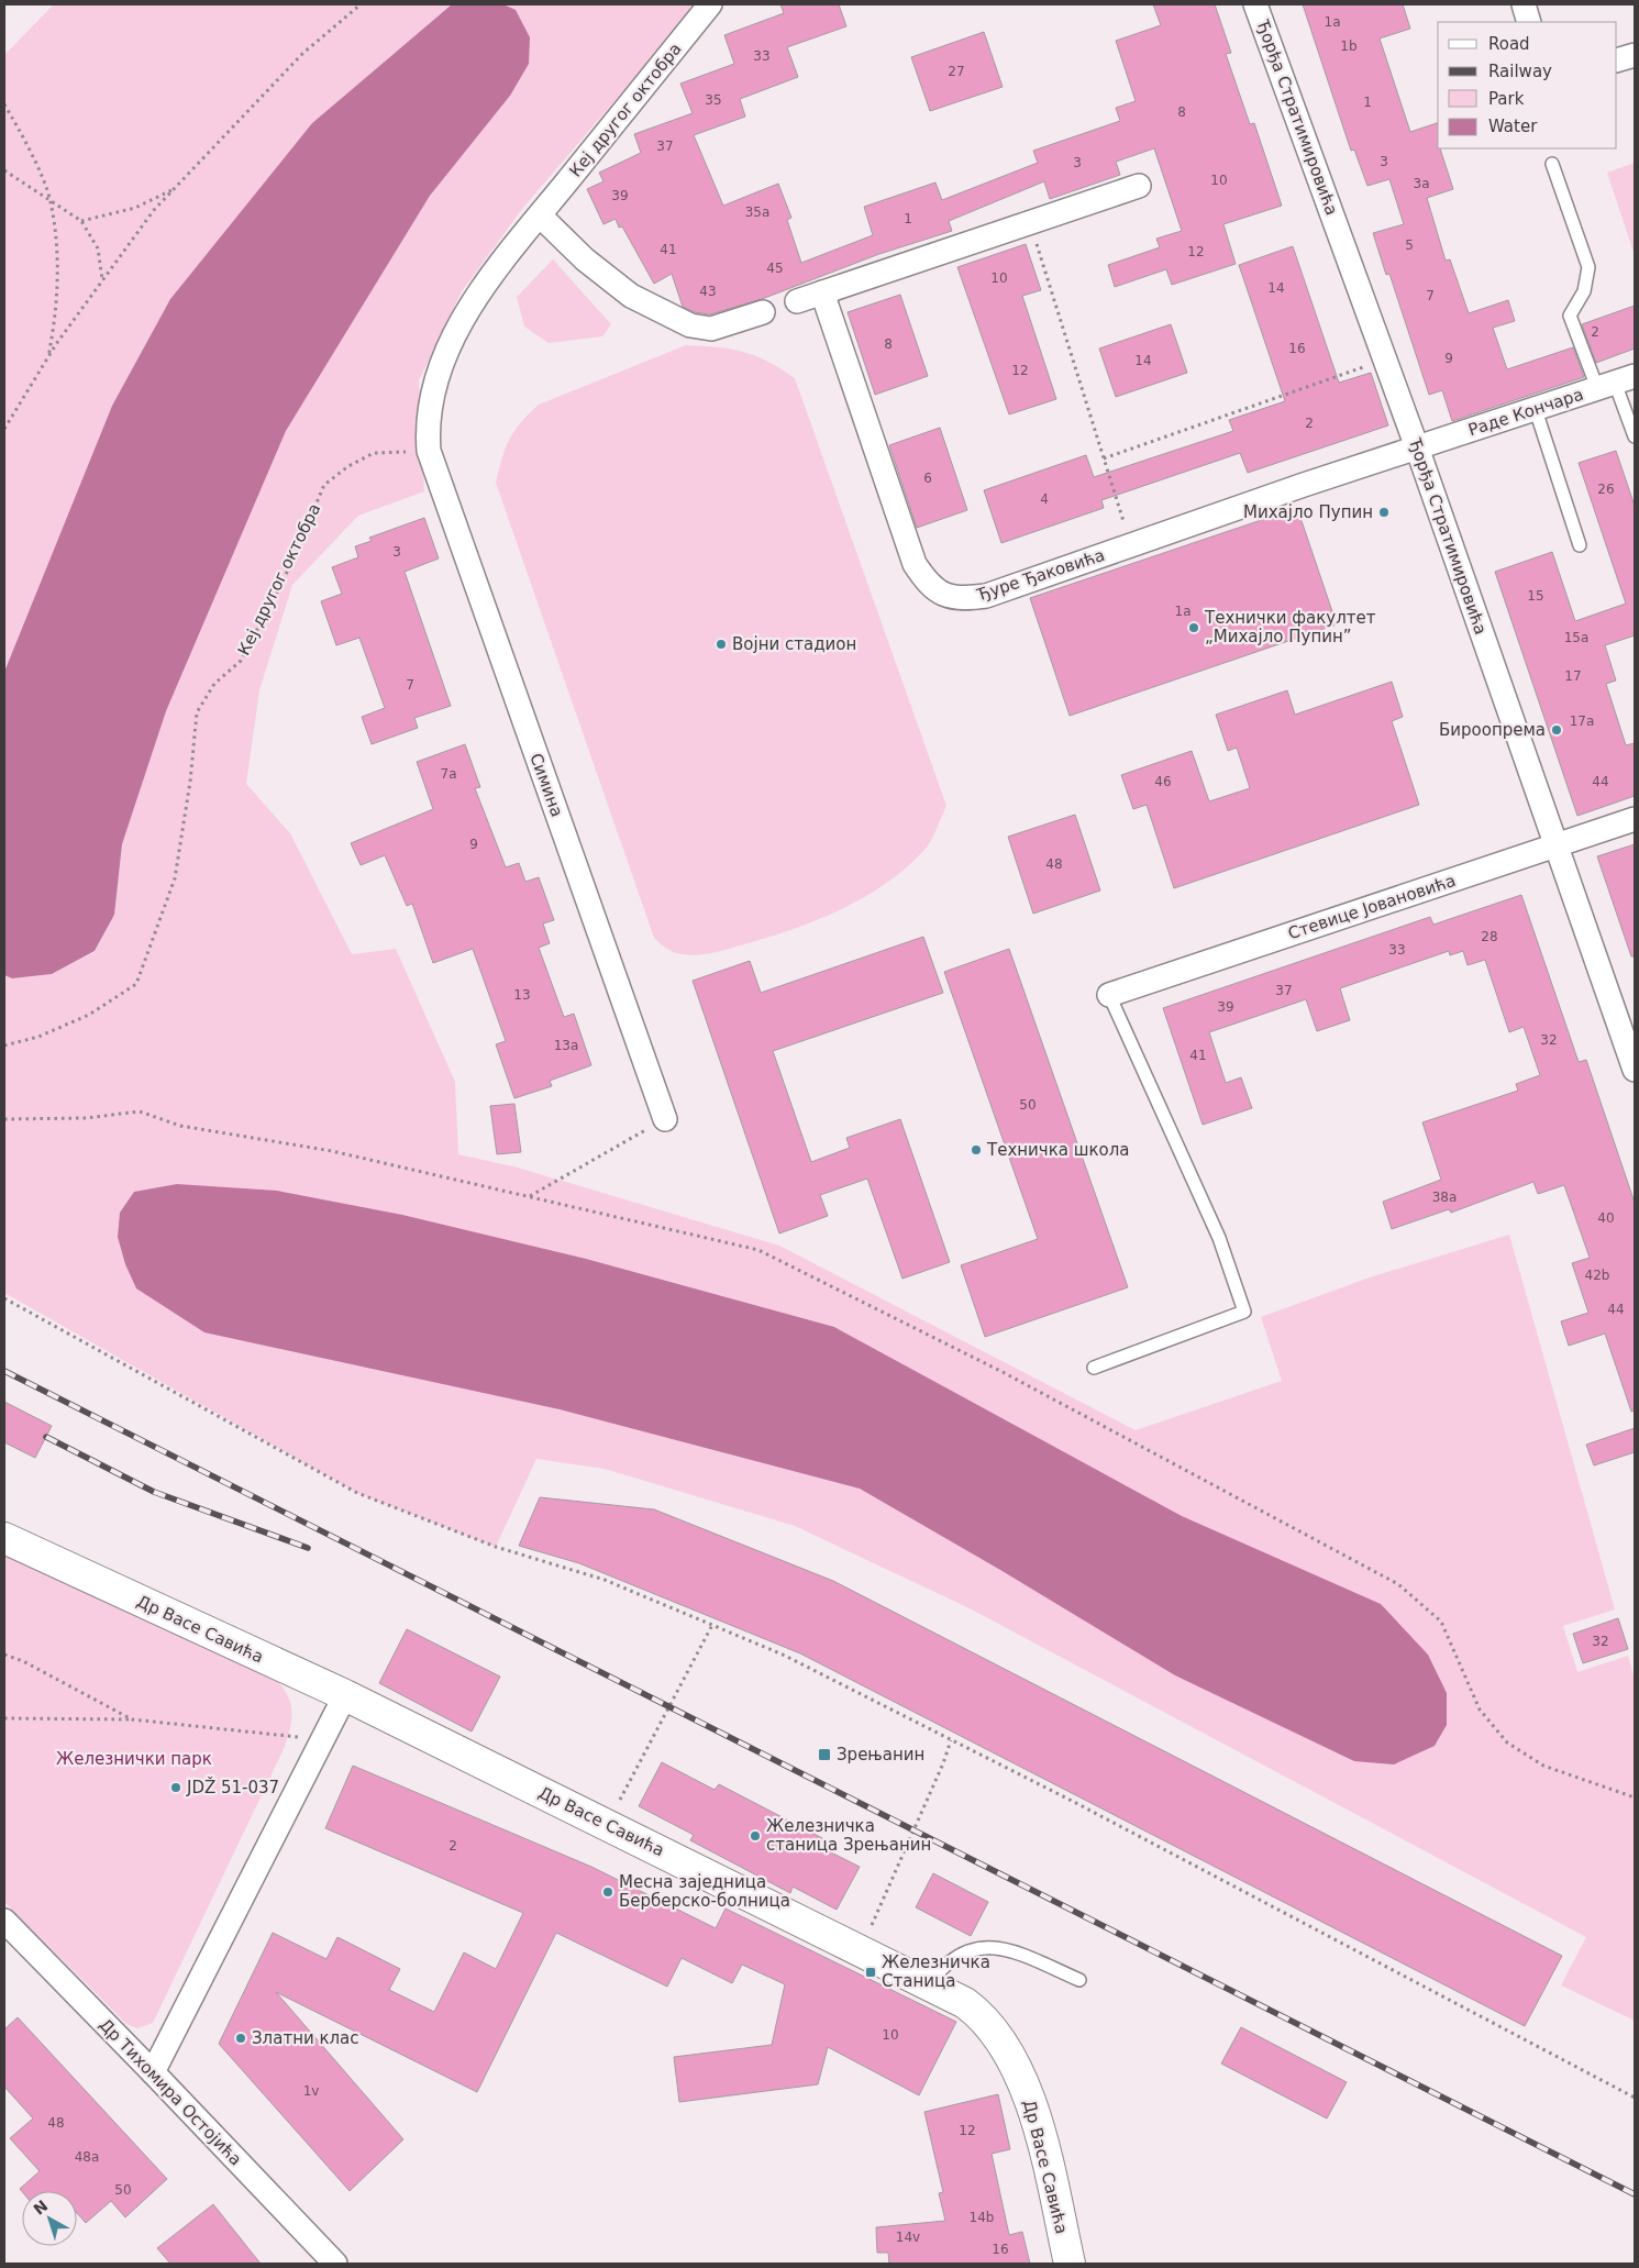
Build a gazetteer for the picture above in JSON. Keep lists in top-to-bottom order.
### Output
{
  "streets": {
    "street": [
      "Кеј другог октобра",
      "Ђорђа Стратимировића",
      "Раде Кончара",
      "Ђуре Ђаковића",
      "Симина",
      "Стевице Јовановића",
      "Др Васе Савића",
      "Др Тихомира Остојића"
    ]
  },
  "crossings": [
    ["Кеј другог октобра", "Симина"],
    ["Ђорђа Стратимировића", "Раде Кончара"],
    ["Ђорђа Стратимировића", "Ђуре Ђаковића"],
    ["Ђорђа Стратимировића", "Стевице Јовановића"],
    ["Раде Кончара", "Ђуре Ђаковића"]
  ],
  "parks": ["Железнички парк"],
  "places": {
    "other": [
      "Михајло Пупин",
      "Технички факултет „Михајло Пупин”",
      "Војни стадион",
      "Бироопрема",
      "Техничка школа",
      "JDŽ 51-037",
      "Железничка станица Зрењанин",
      "Месна заједница Берберско-болница",
      "Златни клас"
    ],
    "transit": ["Зрењанин", "Железничка Станица"]
  },
  "house_numbers": [
    "1a",
    "1b",
    "33",
    "27",
    "35",
    "1",
    "8",
    "37",
    "3",
    "3",
    "10",
    "3a",
    "39",
    "35a",
    "1",
    "5",
    "41",
    "12",
    "45",
    "10",
    "14",
    "43",
    "7",
    "2",
    "8",
    "16",
    "9",
    "14",
    "12",
    "2",
    "6",
    "26",
    "4",
    "3",
    "15",
    "1a",
    "15a",
    "17",
    "7",
    "17a",
    "7a",
    "46",
    "44",
    "9",
    "48",
    "28",
    "33",
    "37",
    "13",
    "39",
    "32",
    "13a",
    "41",
    "50",
    "38a",
    "40",
    "42b",
    "44",
    "32",
    "2",
    "10",
    "1v",
    "48",
    "12",
    "48a",
    "50",
    "14b",
    "14v",
    "16"
  ],
  "legend": [
    "Road",
    "Railway",
    "Park",
    "Water"
  ],
  "north": "top left"
}
